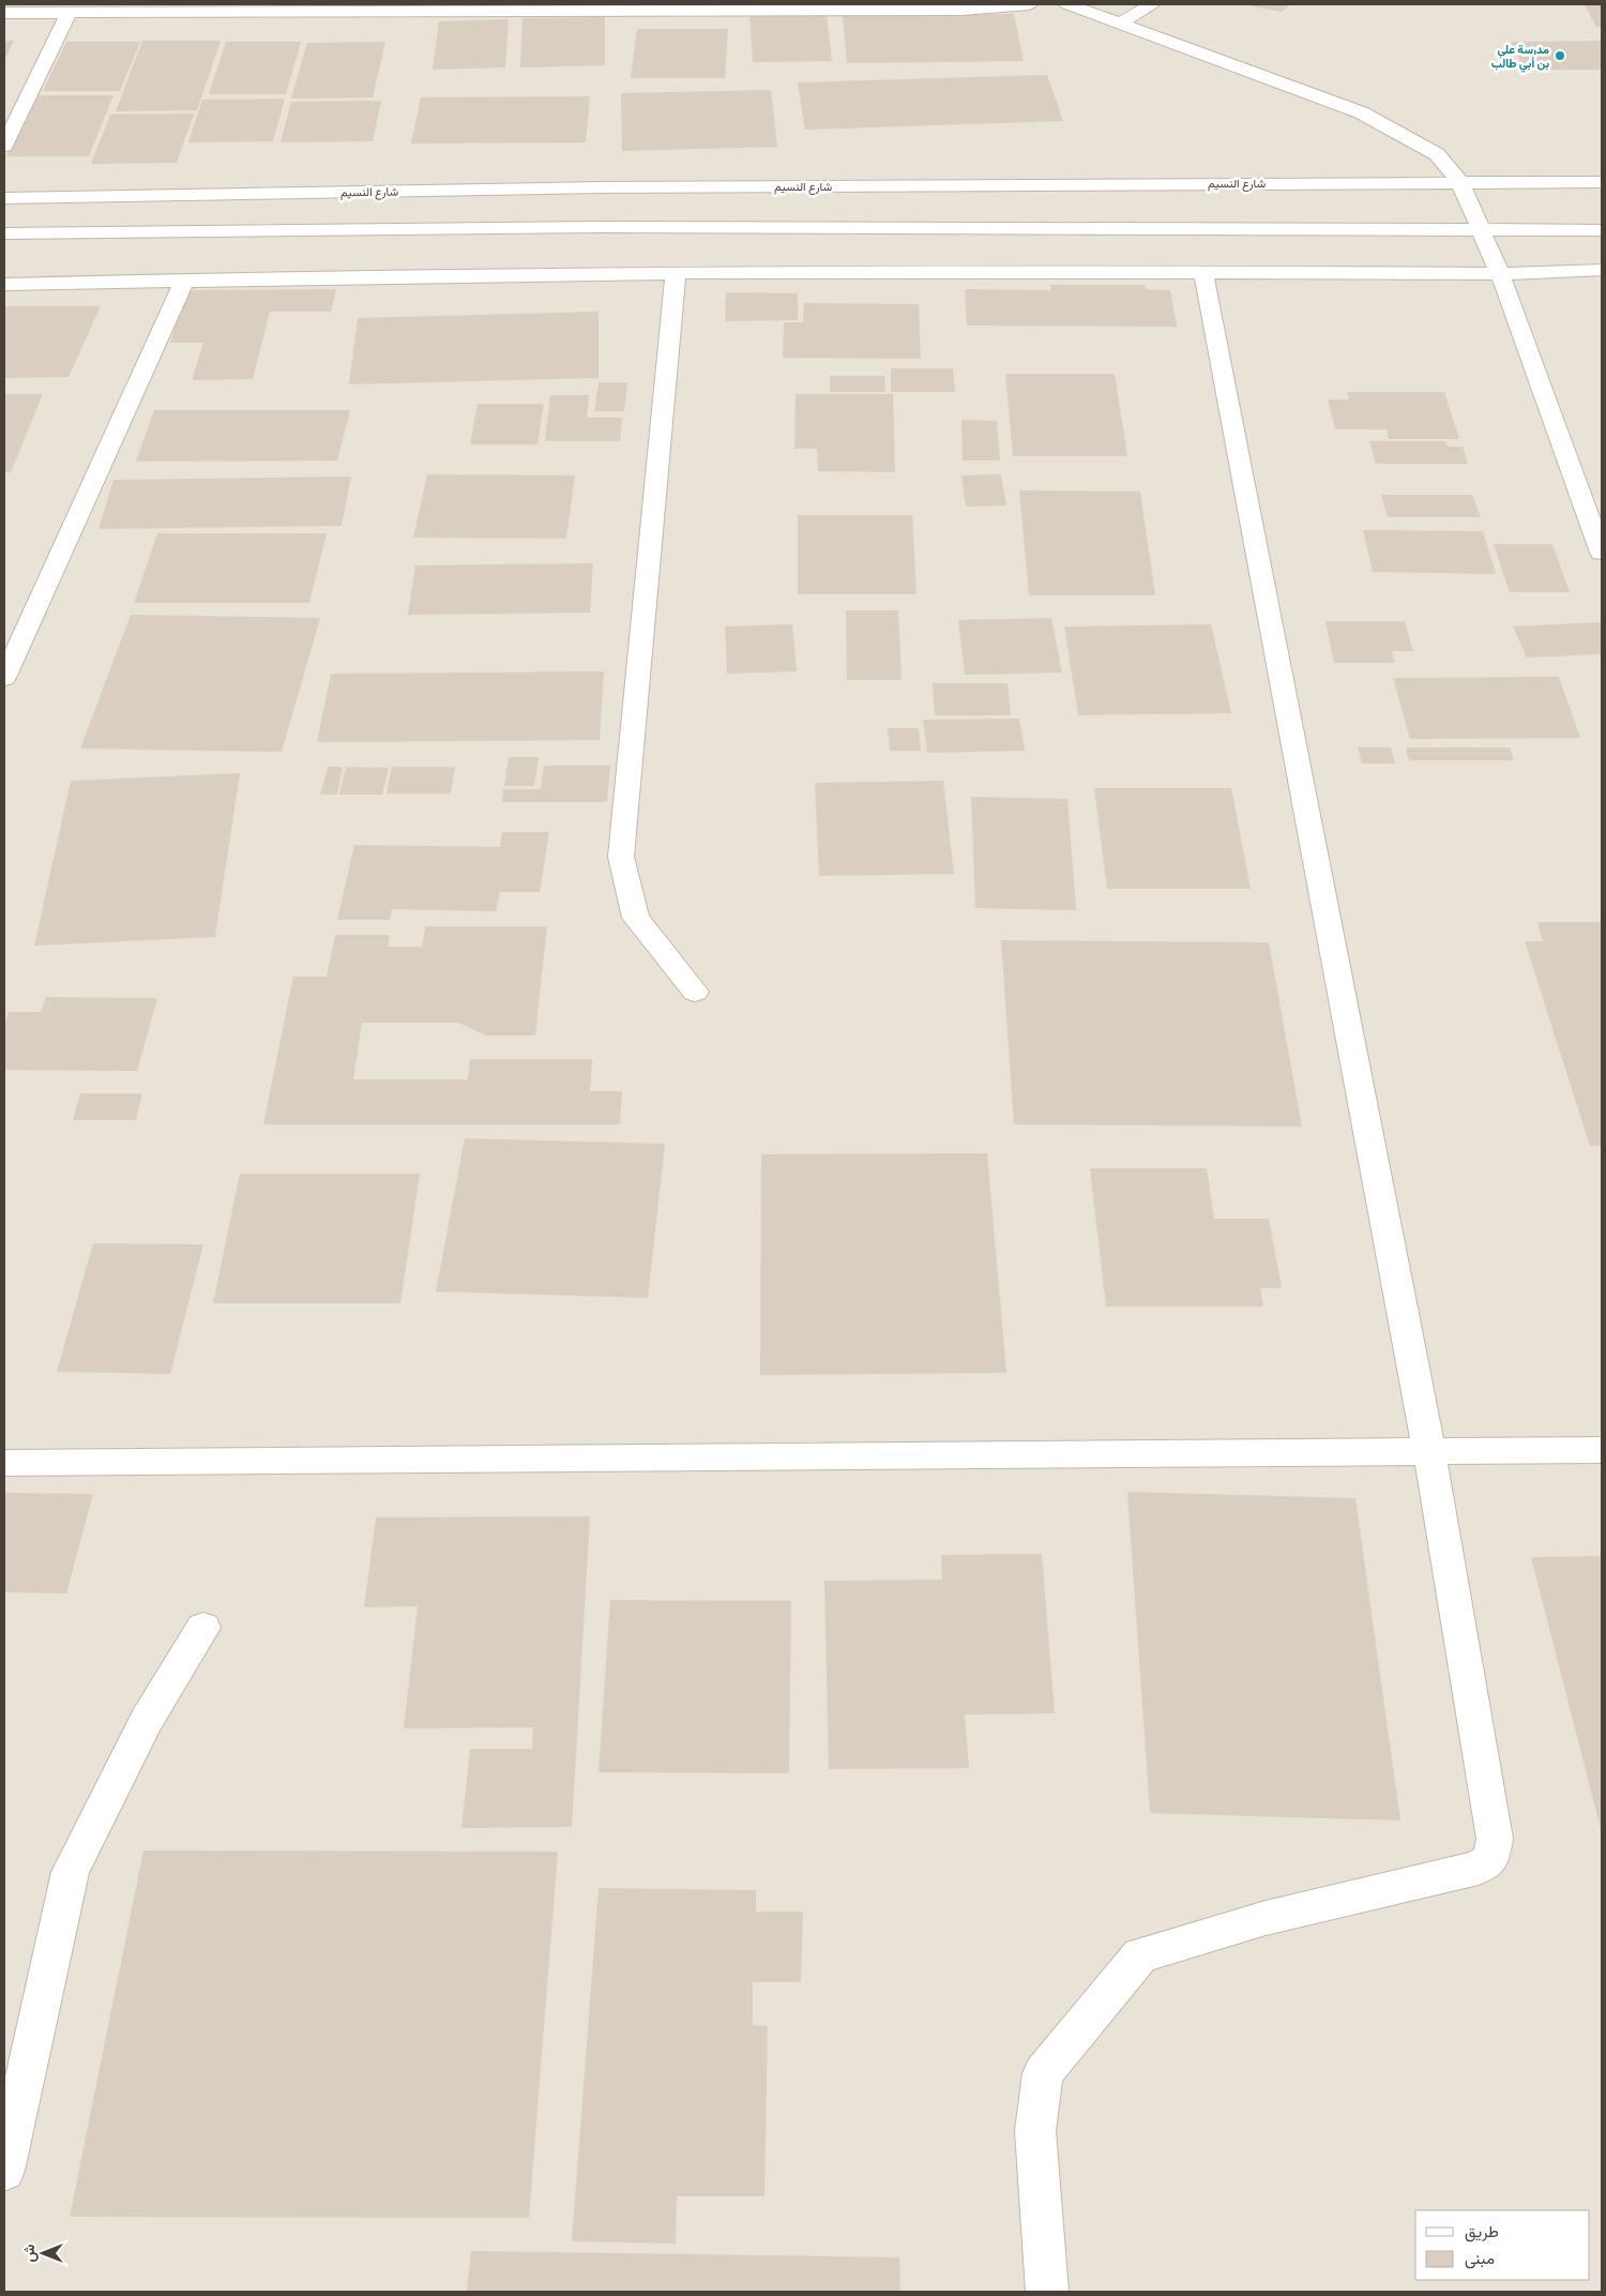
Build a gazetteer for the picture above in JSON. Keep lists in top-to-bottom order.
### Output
{
  "streets": {
    "street": ["شارع النسيم"]
  },
  "places": ["مدرسة علي بن أبي طالب"],
  "legend": ["طريق", "مبنى"],
  "north": "left"
}
